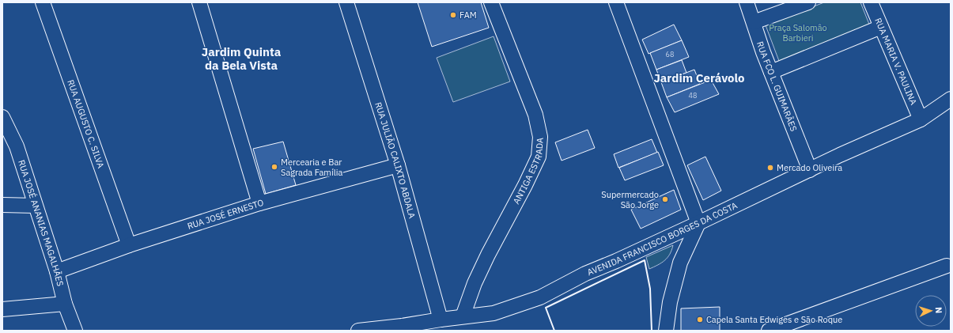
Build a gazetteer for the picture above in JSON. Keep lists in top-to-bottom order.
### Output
{
  "streets": {
    "street": [
      "RUA MARIA V. PAULINA",
      "RUA FCO L. GUIMARÃES",
      "RUA AUGUSTO C. SILVA",
      "RUA JULIÃO CALIXTO ABDALA",
      "ANTIGA ESTRADA",
      "RUA JOSÉ ERNESTO",
      "RUA JOSÉ ANANIAS MAGALHÃES",
      "AVENIDA FRANCISCO BORGES DA COSTA"
    ]
  },
  "crossings": [
    ["RUA MARIA V. PAULINA", "AVENIDA FRANCISCO BORGES DA COSTA"],
    ["RUA FCO L. GUIMARÃES", "AVENIDA FRANCISCO BORGES DA COSTA"],
    ["RUA AUGUSTO C. SILVA", "RUA JOSÉ ERNESTO"],
    ["RUA JULIÃO CALIXTO ABDALA", "RUA JOSÉ ERNESTO"],
    ["RUA JULIÃO CALIXTO ABDALA", "AVENIDA FRANCISCO BORGES DA COSTA"],
    ["ANTIGA ESTRADA", "AVENIDA FRANCISCO BORGES DA COSTA"],
    ["RUA JOSÉ ERNESTO", "RUA JOSÉ ANANIAS MAGALHÃES"]
  ],
  "districts": ["Jardim Quinta da Bela Vista", "Jardim Cerávolo"],
  "parks": ["Praça Salomâo Barbieri"],
  "places": [
    "FAM",
    "Mercearia e Bar Sagrada Família",
    "Mercado Oliveira",
    "Supermercado São Jorge",
    "Capela Santa Edwiges e São Roque"
  ],
  "house_numbers": ["68", "48"],
  "north": "right"
}
